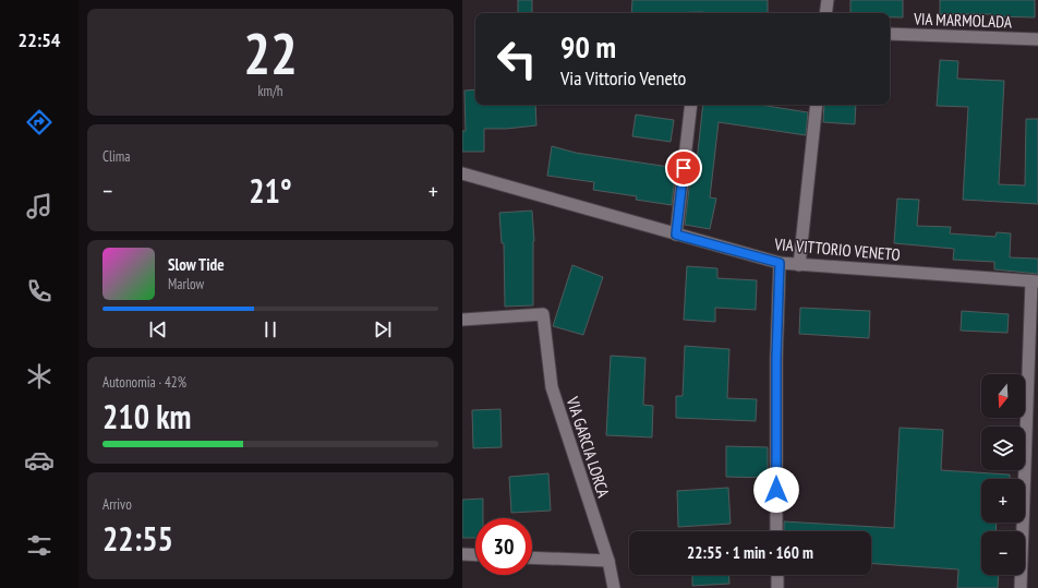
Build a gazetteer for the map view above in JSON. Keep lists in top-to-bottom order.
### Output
{
  "streets": {
    "street": ["VIA MARMOLADA", "VIA VITTORIO VENETO", "VIA GARCIA LORCA"]
  },
  "north": "bottom",
  "page": {
    "tabs": "22:54",
    "tile": [
      ["22", "km/h"],
      "Clima",
      ["Autonomia · 42%", "210 km"],
      ["Arrivo", "22:55"]
    ],
    "turn": ["90 m", "Via Vittorio Veneto"],
    "heat": ["−", "21°", "+"],
    "song": ["Slow Tide", "Marlow"],
    "map_buttons": ["+", "−"],
    "limit": "30",
    "trip": "22:55 · 1 min · 160 m"
  }
}
